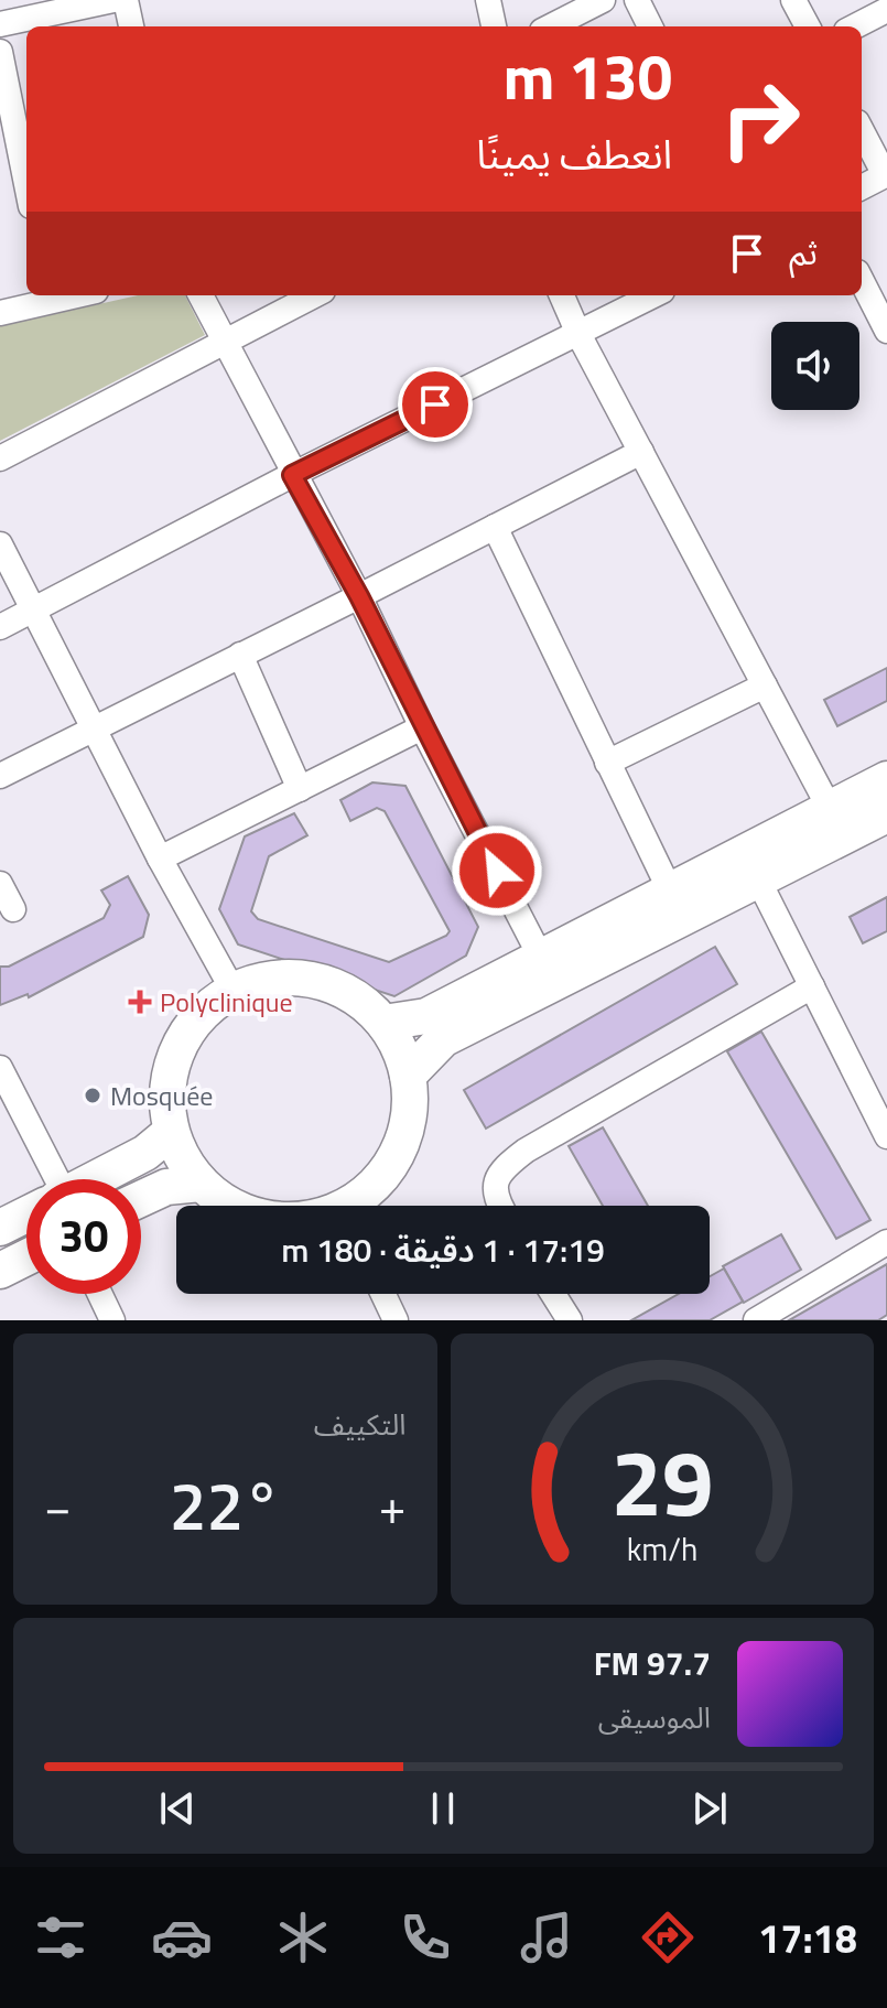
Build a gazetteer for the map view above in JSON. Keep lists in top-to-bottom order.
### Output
{
  "places": {
    "health": ["Polyclinique"],
    "other": ["Mosquée"]
  },
  "page": {
    "turn": ["130 m", "انعطف يمينًا"],
    "then": "ثم",
    "limit": "30",
    "trip": "17:19 · 1 دقيقة · 180 m",
    "tile": "التكييف",
    "heat": ["−", "22°", "+"],
    "song": ["97.7 FM", "الموسيقى"],
    "tabs": "17:18",
    "gauge": ["29", "km/h"]
  }
}
